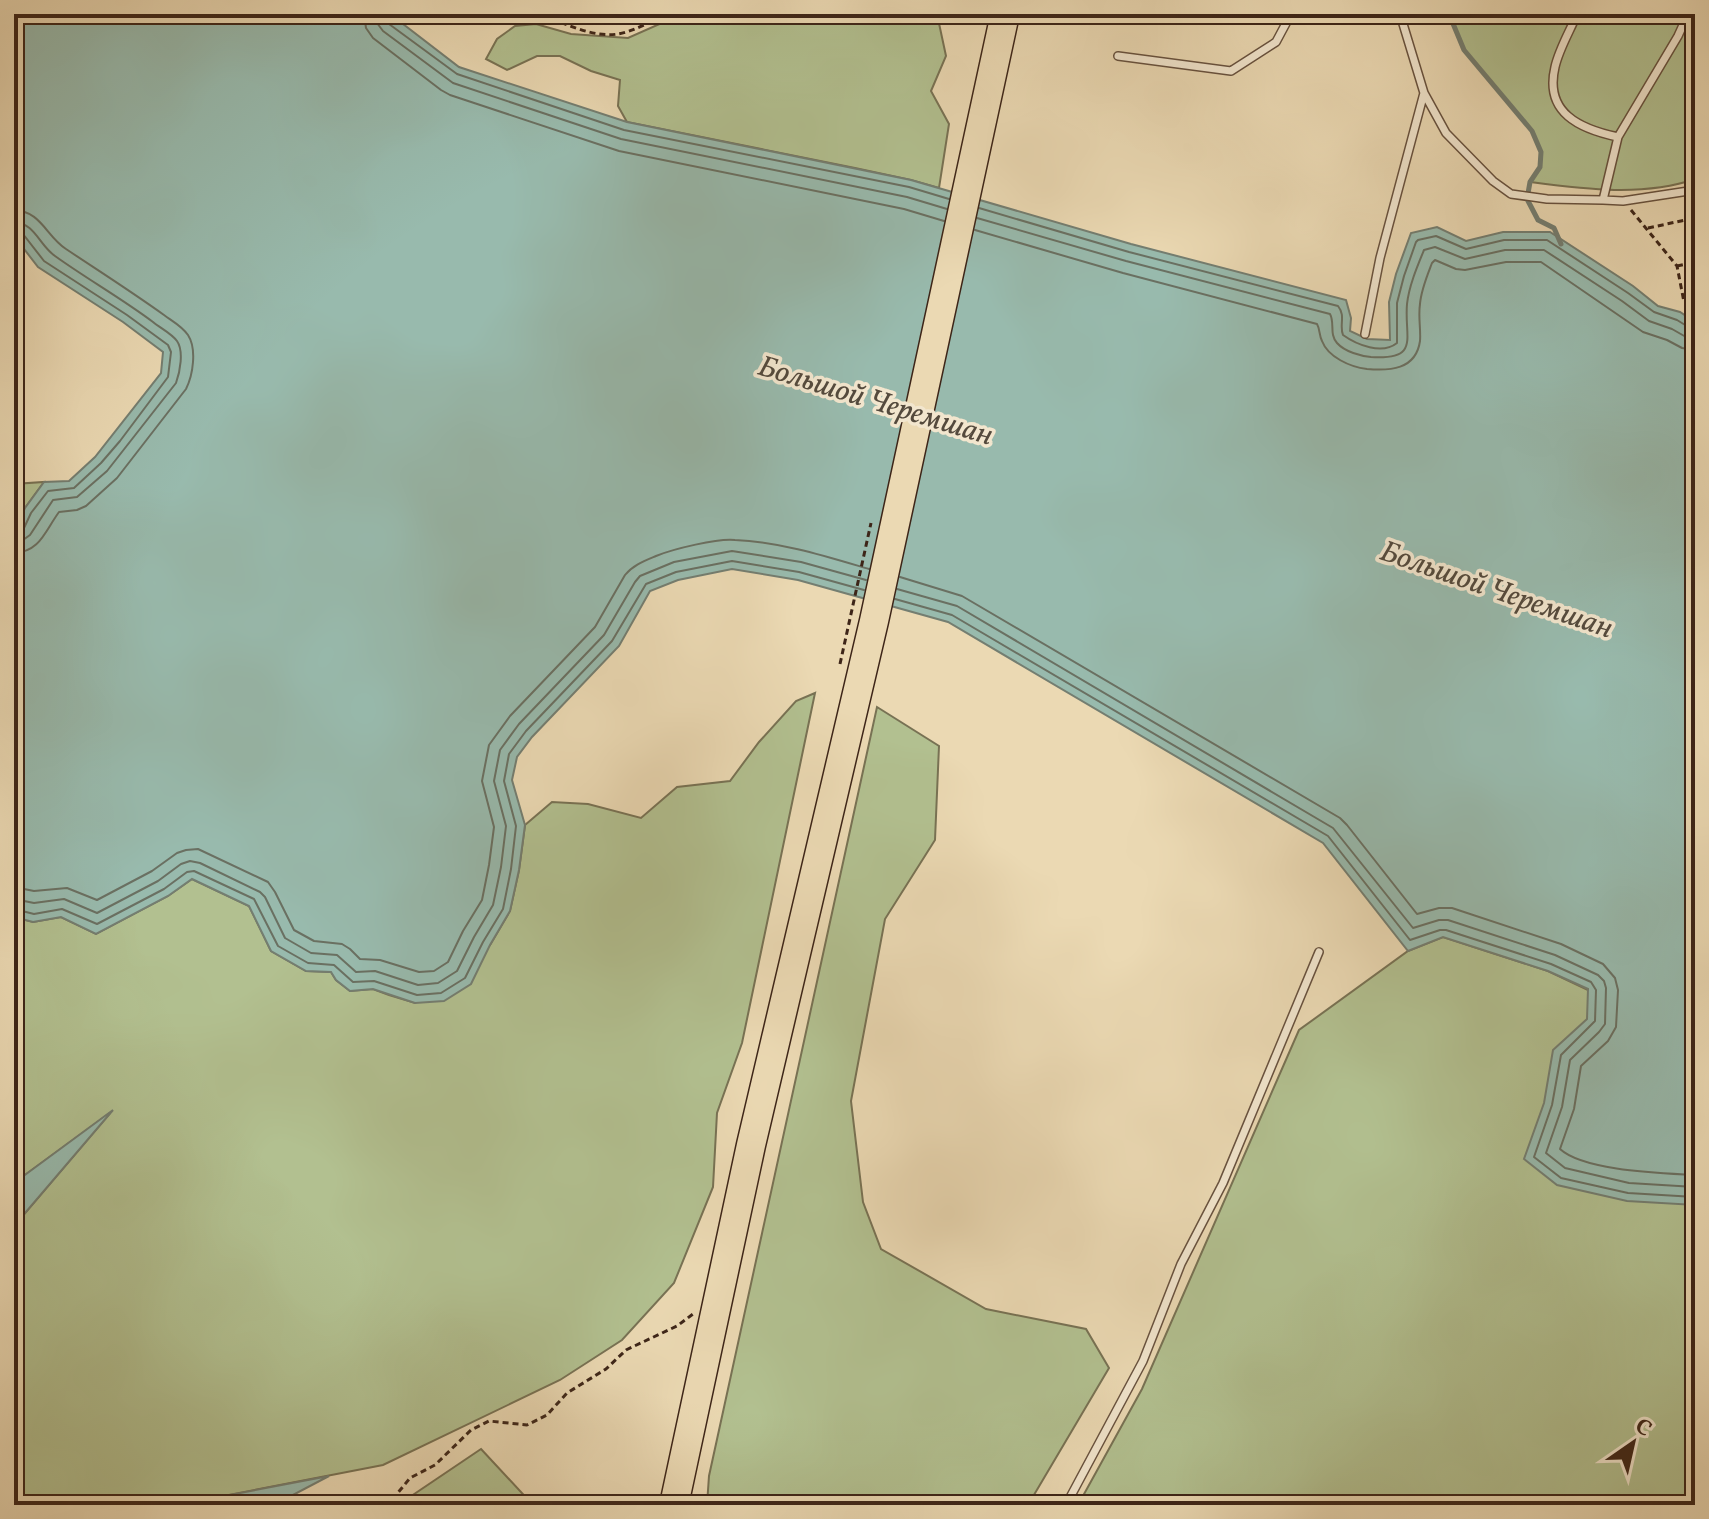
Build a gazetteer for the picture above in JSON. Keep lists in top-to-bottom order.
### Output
{
  "water": ["Большой Черемшан"],
  "north": "top right"
}
